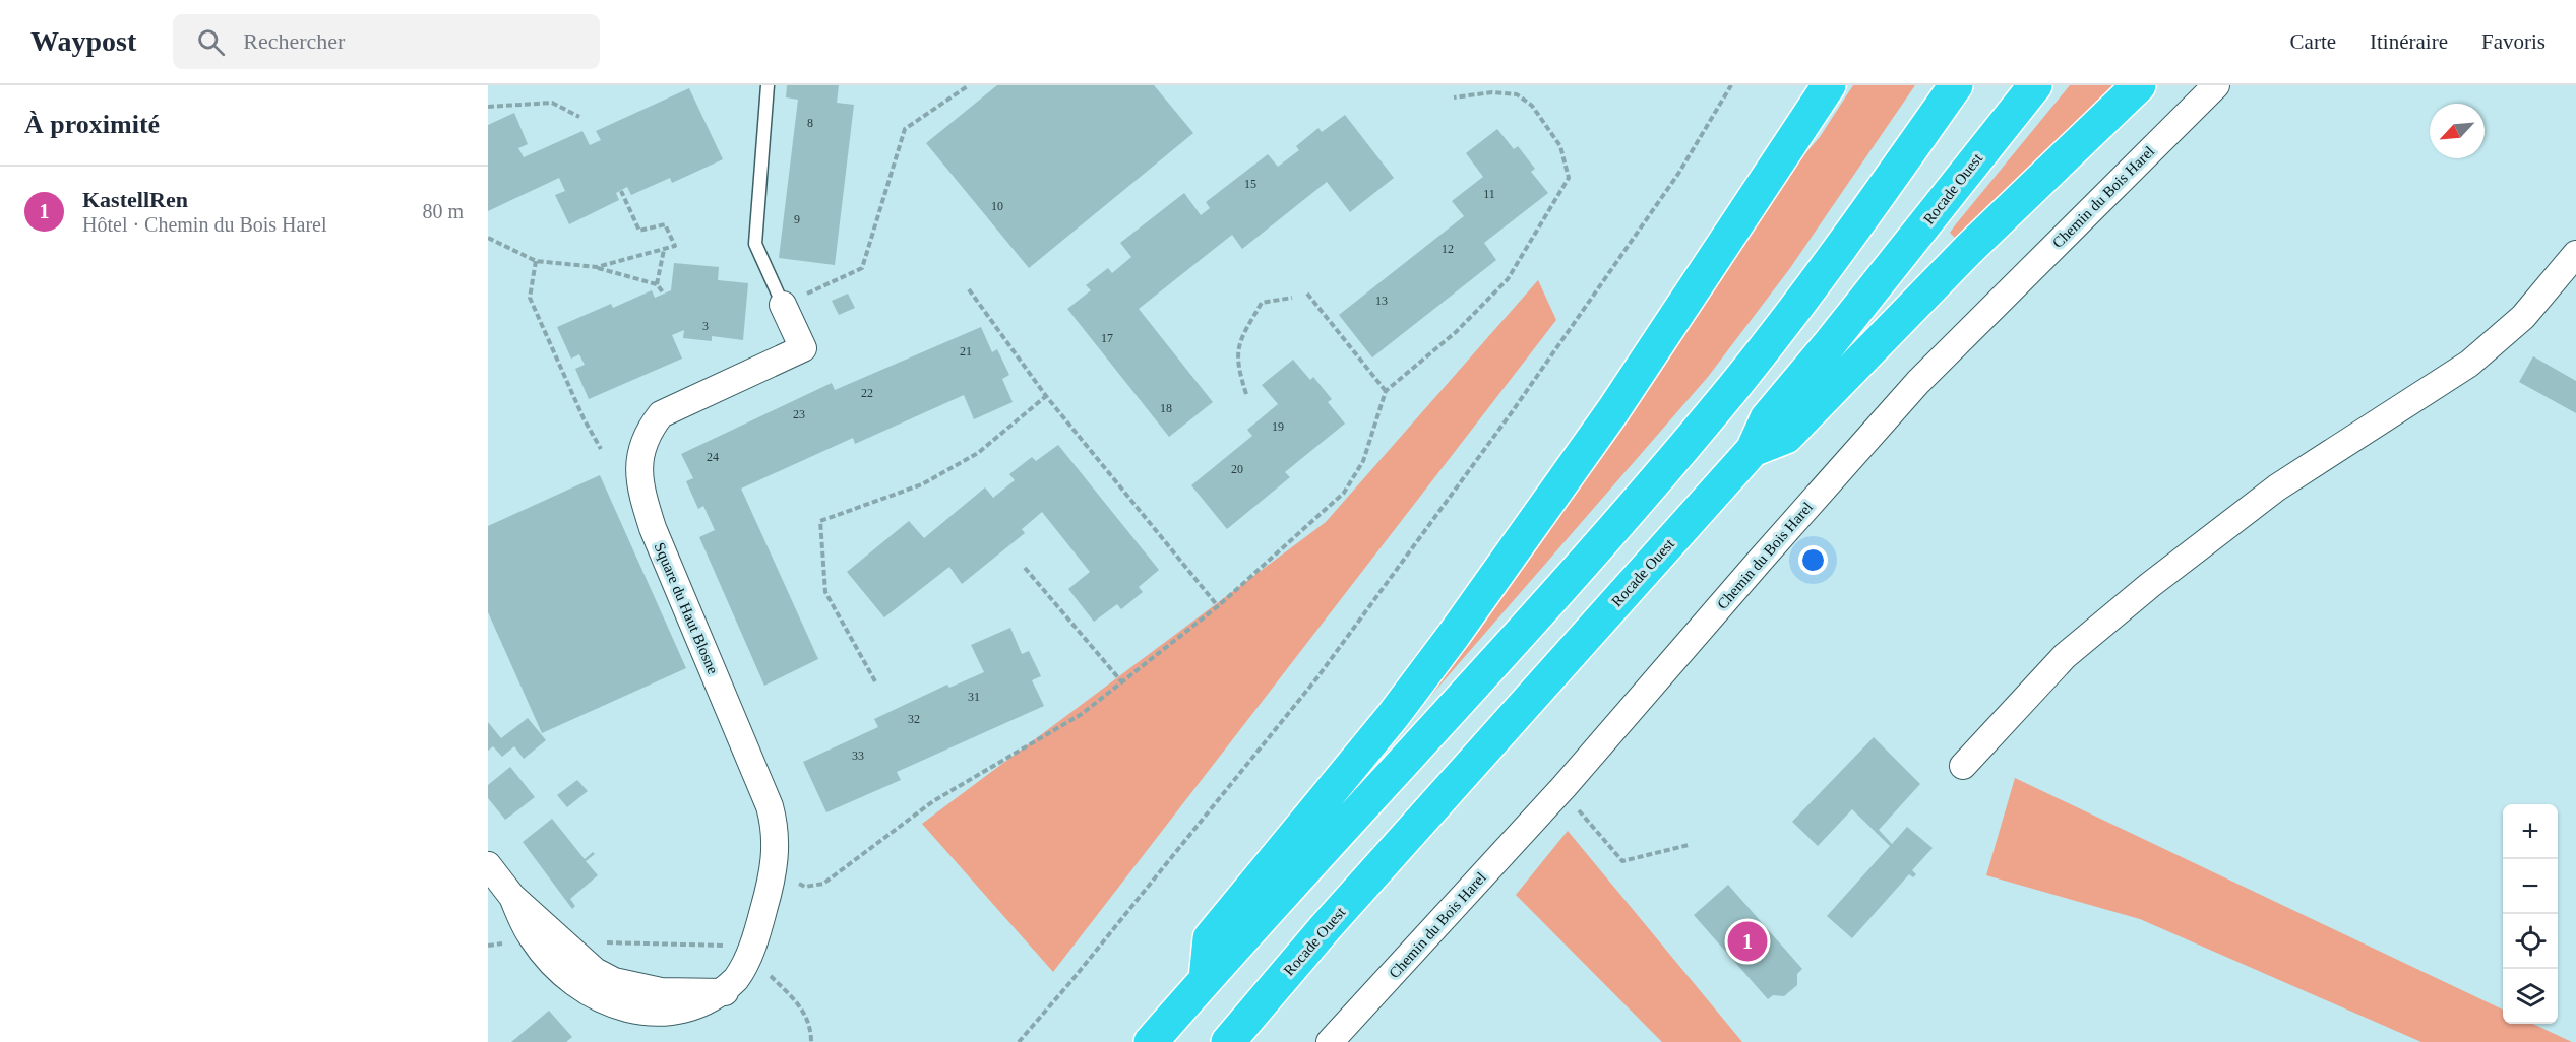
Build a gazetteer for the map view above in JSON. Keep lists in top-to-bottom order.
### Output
{
  "streets": {
    "highway": ["Rocade Ouest"],
    "street": ["Chemin du Bois Harel", "Square du Haut Blosne"]
  },
  "house_numbers": [
    "8",
    "15",
    "11",
    "10",
    "9",
    "12",
    "13",
    "3",
    "17",
    "21",
    "22",
    "18",
    "23",
    "19",
    "24",
    "20",
    "31",
    "32",
    "33"
  ],
  "north": "bottom left",
  "page": {
    "header": "Waypost",
    "search": "Rechercher",
    "nav": ["Carte", "Itinéraire", "Favoris"],
    "heading": "À proximité",
    "list": [
      {
        "mark": "1",
        "name": "KastellRen",
        "note": "Hôtel · Chemin du Bois Harel",
        "value": "80 m"
      }
    ],
    "map_buttons": ["+", "−"],
    "pins": "1"
  }
}
